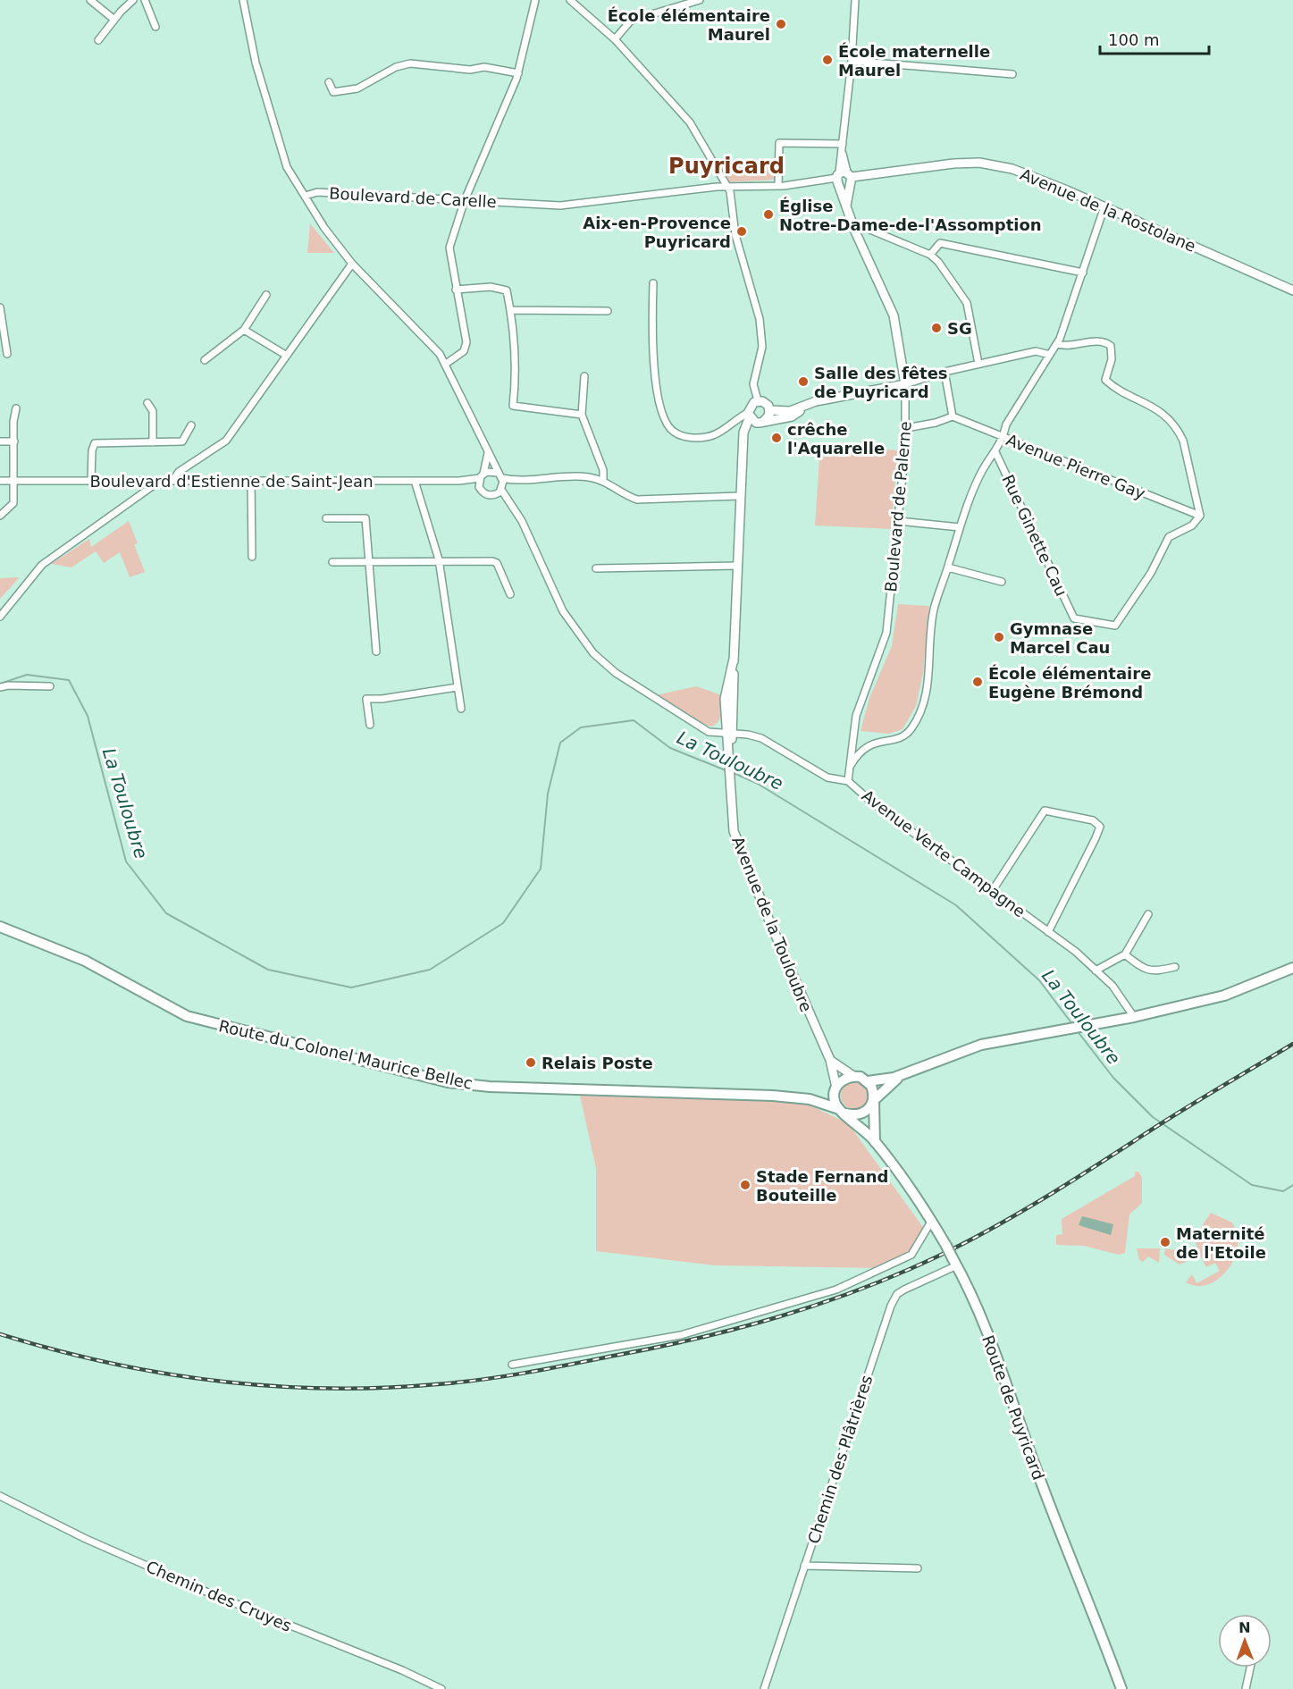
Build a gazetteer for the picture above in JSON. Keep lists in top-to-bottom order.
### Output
{
  "streets": {
    "main road": ["Route du Colonel Maurice Bellec", "Route de Puyricard"],
    "street": [
      "Boulevard de Carelle",
      "Avenue de la Rostolane",
      "Avenue Pierre Gay",
      "Boulevard d'Estienne de Saint-Jean",
      "Boulevard de Palerne",
      "Rue Ginette Cau",
      "Avenue Verte Campagne",
      "Avenue de la Touloubre",
      "Chemin des Plâtrières",
      "Chemin des Cruyes"
    ]
  },
  "crossings": [
    ["Boulevard de Carelle", "Avenue de la Rostolane"],
    ["Boulevard de Carelle", "Boulevard de Palerne"],
    ["Avenue de la Rostolane", "Boulevard de Palerne"],
    ["Avenue Pierre Gay", "Rue Ginette Cau"],
    ["Boulevard d'Estienne de Saint-Jean", "Avenue Verte Campagne"],
    ["Boulevard de Palerne", "Avenue Verte Campagne"],
    ["Avenue Verte Campagne", "Avenue de la Touloubre"],
    ["Avenue de la Touloubre", "Route du Colonel Maurice Bellec"],
    ["Avenue de la Touloubre", "Route de Puyricard"],
    ["Route du Colonel Maurice Bellec", "Route de Puyricard"],
    ["Route de Puyricard", "Chemin des Plâtrières"]
  ],
  "districts": ["Puyricard"],
  "water": ["La Touloubre"],
  "places": [
    "École élémentaire Maurel",
    "École maternelle Maurel",
    "Église Notre-Dame-de-l'Assomption",
    "Aix-en-Provence Puyricard",
    "SG",
    "Salle des fêtes de Puyricard",
    "crêche l'Aquarelle",
    "Gymnase Marcel Cau",
    "École élémentaire Eugène Brémond",
    "Relais Poste",
    "Stade Fernand Bouteille",
    "Maternité de l'Etoile"
  ],
  "scale_bar": "100 m",
  "north": "top"
}
